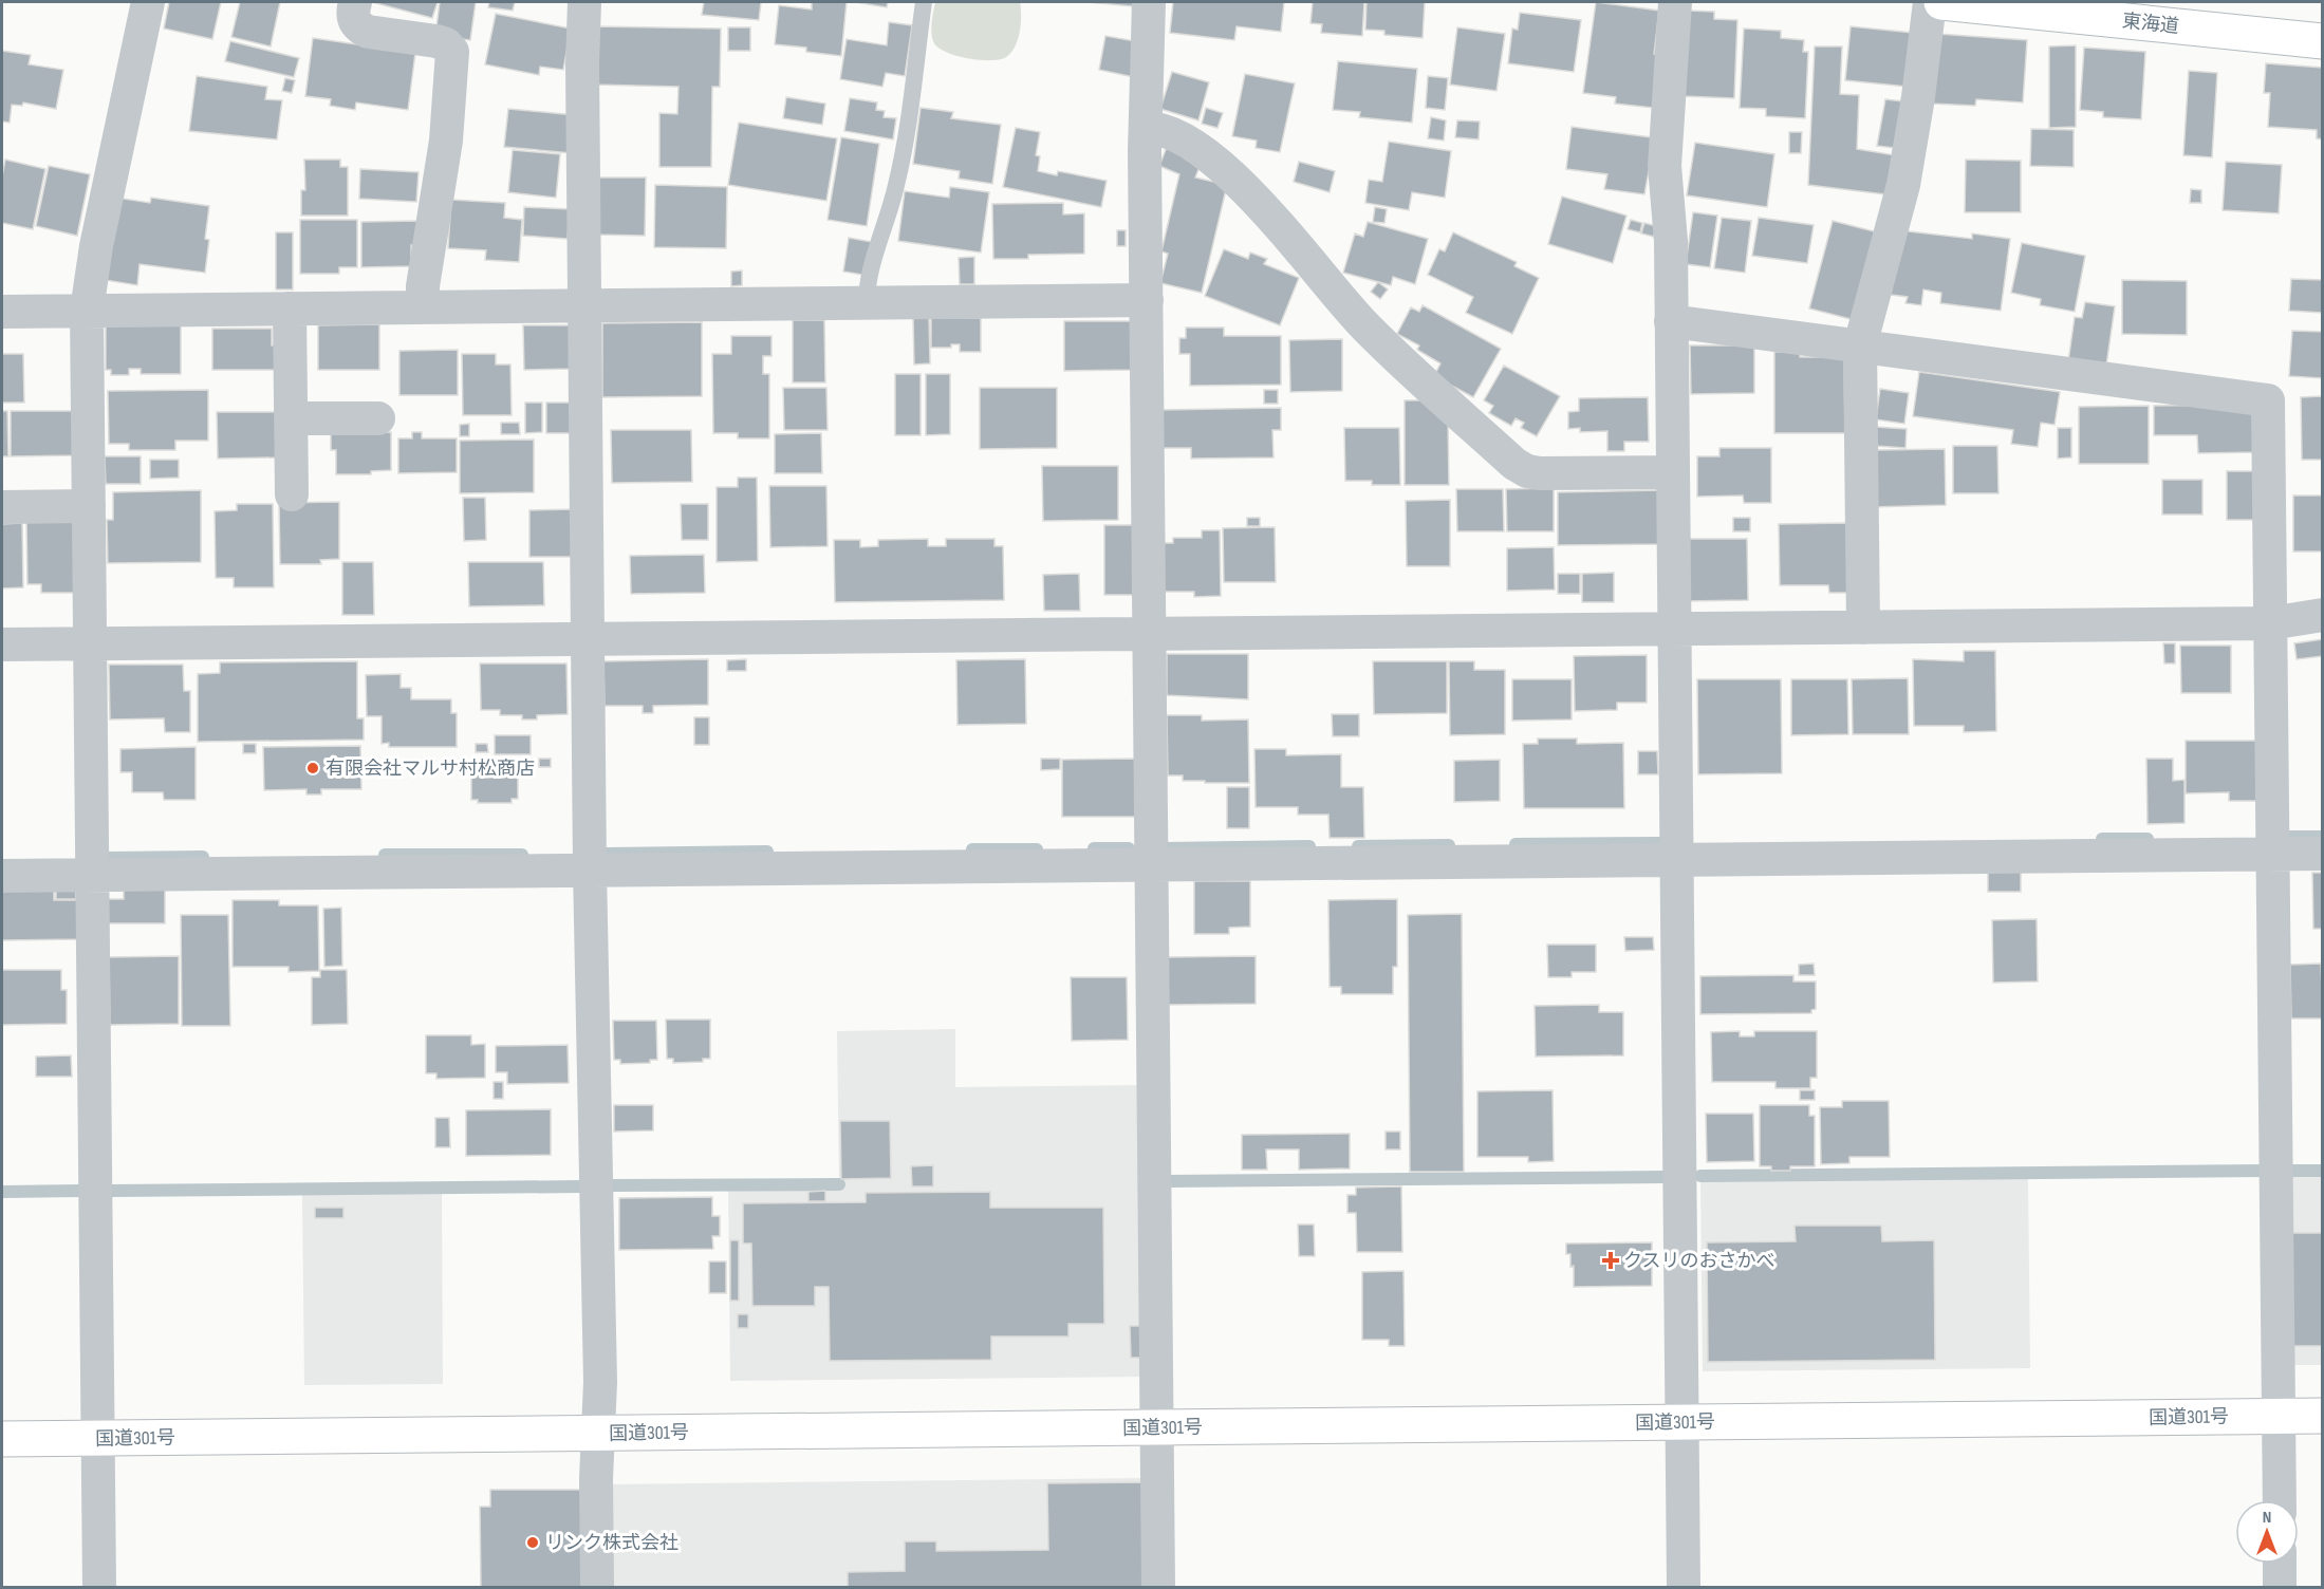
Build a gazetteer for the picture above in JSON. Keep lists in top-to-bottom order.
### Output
{
  "streets": {
    "main road": ["東海道", "国道301号"]
  },
  "places": {
    "other": ["有限会社マルサ村松商店", "リンク株式会社"],
    "health": ["クスリのおさかべ"]
  },
  "north": "top"
}
